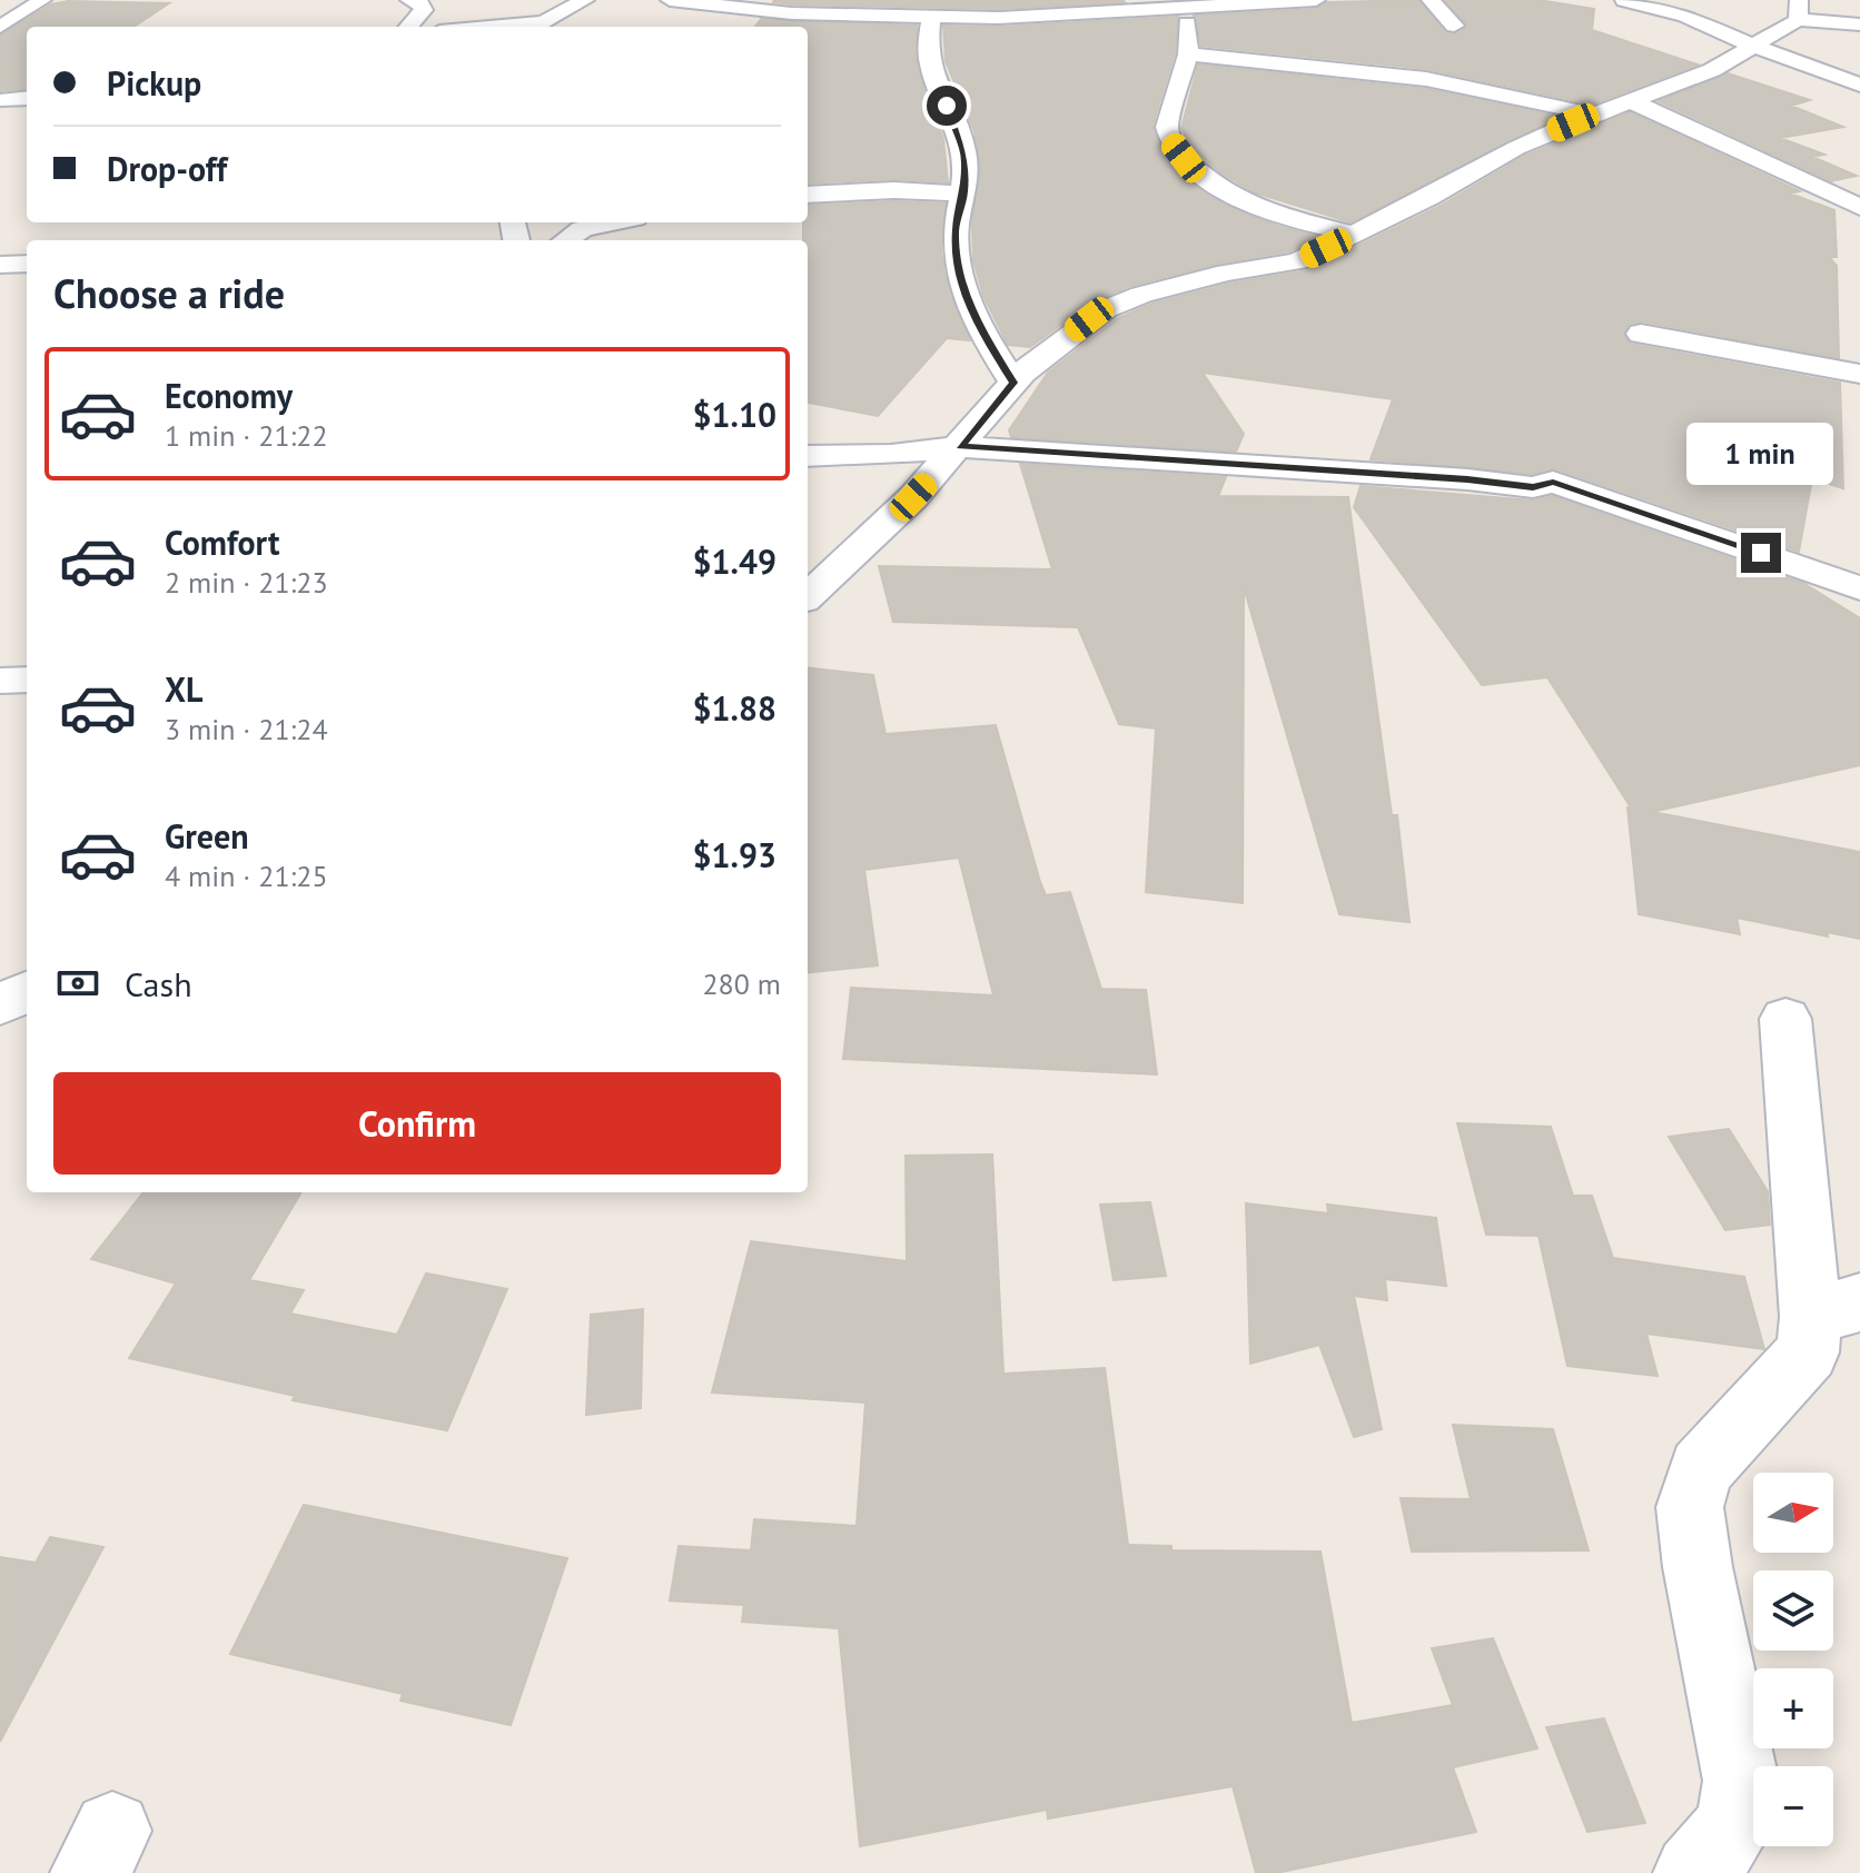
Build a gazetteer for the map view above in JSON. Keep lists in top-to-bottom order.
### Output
{
  "north": "right",
  "page": {
    "banner": ["Pickup", "Drop-off"],
    "heading": "Choose a ride",
    "list": [
      {
        "name": "Economy",
        "note": "1 min · 21:22",
        "value": "$1.10"
      },
      {
        "name": "Comfort",
        "note": "2 min · 21:23",
        "value": "$1.49"
      },
      {
        "name": "XL",
        "note": "3 min · 21:24",
        "value": "$1.88"
      },
      {
        "name": "Green",
        "note": "4 min · 21:25",
        "value": "$1.93"
      }
    ],
    "bubble": "1 min",
    "pay": ["Cash", "280 m"],
    "buttons": "Confirm",
    "map_buttons": ["+", "−"]
  }
}
